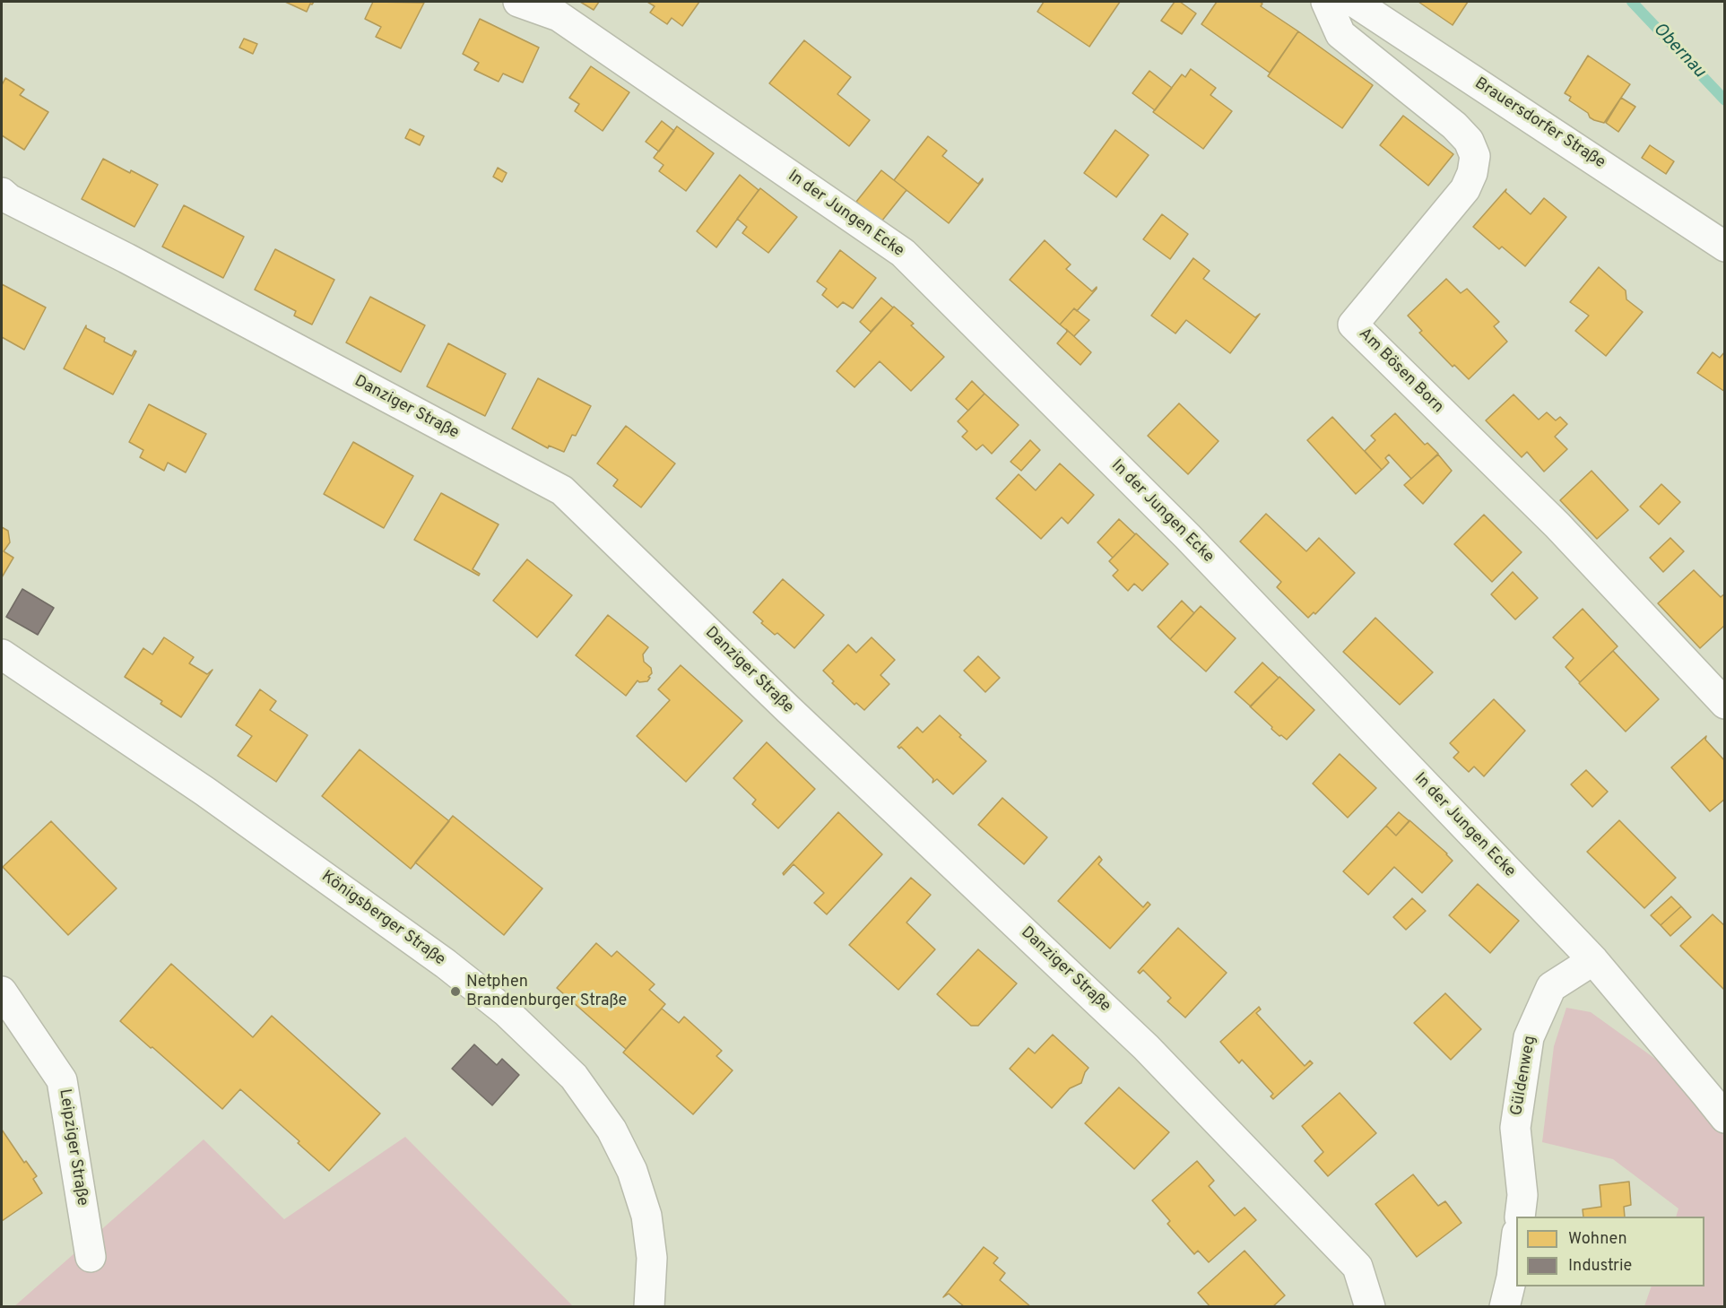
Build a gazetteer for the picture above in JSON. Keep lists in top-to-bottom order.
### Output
{
  "streets": {
    "street": [
      "Brauersdorfer Straße",
      "In der Jungen Ecke",
      "Am Bösen Born",
      "Danziger Straße",
      "Königsberger Straße",
      "Güldenweg",
      "Leipziger Straße"
    ]
  },
  "crossings": [
    ["In der Jungen Ecke", "Güldenweg"]
  ],
  "water": ["Obernau"],
  "places": ["Netphen Brandenburger Straße"],
  "legend": ["Wohnen", "Industrie"]
}
